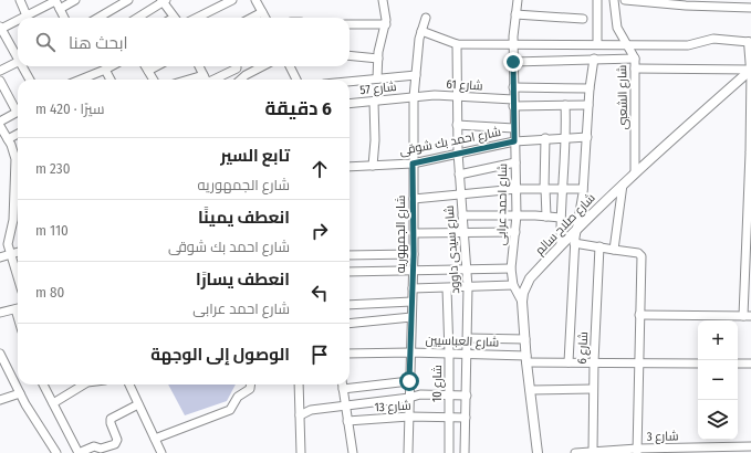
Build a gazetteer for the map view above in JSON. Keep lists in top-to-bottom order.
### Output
{
  "streets": {
    "street": [
      "شارع 61",
      "شارع 57",
      "شارع الشعبى",
      "شارع احمد بك شوقى",
      "شارع احمد عرابى",
      "شارع صلاح سالم",
      "شارع الجمهوريه",
      "شارع سيدى داوود",
      "شارع العباسيين",
      "شارع 6",
      "شارع 10",
      "شارع 13",
      "شارع 3"
    ]
  },
  "crossings": [
    ["شارع 61", "شارع 57"],
    ["شارع 61", "شارع احمد عرابى"],
    ["شارع 61", "شارع الجمهوريه"],
    ["شارع 61", "شارع سيدى داوود"],
    ["شارع 57", "شارع الجمهوريه"],
    ["شارع الشعبى", "شارع صلاح سالم"],
    ["شارع احمد بك شوقى", "شارع احمد عرابى"],
    ["شارع احمد بك شوقى", "شارع الجمهوريه"],
    ["شارع احمد بك شوقى", "شارع سيدى داوود"],
    ["شارع احمد عرابى", "شارع صلاح سالم"],
    ["شارع صلاح سالم", "شارع العباسيين"],
    ["شارع الجمهوريه", "شارع العباسيين"],
    ["شارع الجمهوريه", "شارع 13"],
    ["شارع سيدى داوود", "شارع العباسيين"],
    ["شارع سيدى داوود", "شارع 13"],
    ["شارع العباسيين", "شارع 6"],
    ["شارع العباسيين", "شارع 10"],
    ["شارع 6", "شارع 3"],
    ["شارع 10", "شارع 13"]
  ],
  "page": {
    "search": "ابحث هنا",
    "heading": ["6 دقيقة", "سيرًا · 420 m"],
    "list": [
      ["تابع السير", "شارع الجمهوريه", "230 m"],
      ["انعطف يمينًا", "شارع احمد بك شوقى", "110 m"],
      ["انعطف يسارًا", "شارع احمد عرابى", "80 m"],
      "الوصول إلى الوجهة"
    ],
    "map_buttons": ["+", "−"]
  }
}
